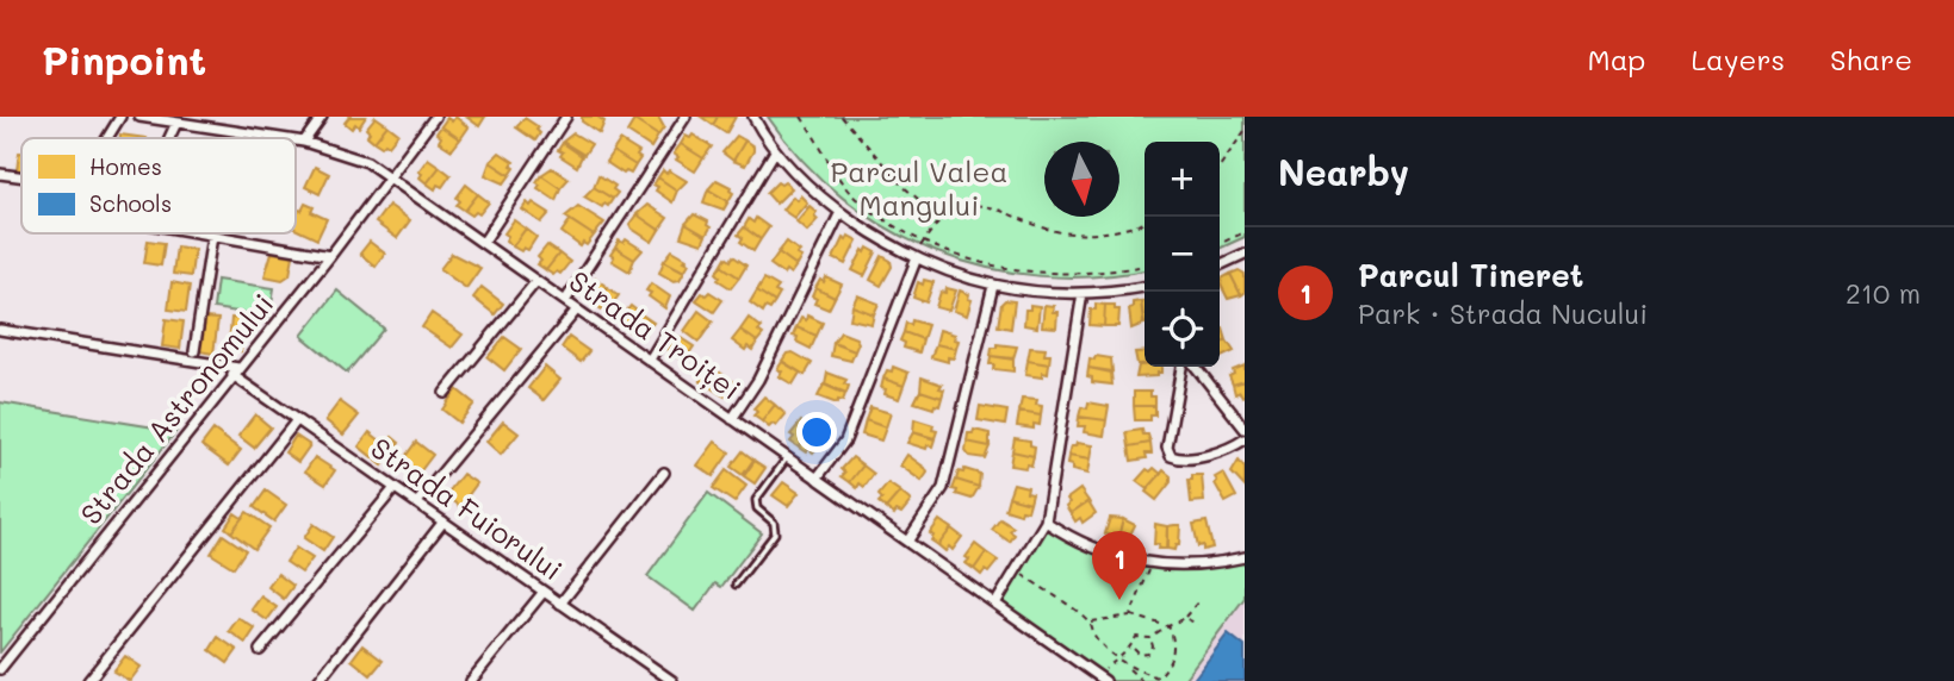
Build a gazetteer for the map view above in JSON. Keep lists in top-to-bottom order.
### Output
{
  "streets": {
    "street": ["Strada Troiței", "Strada Astronomului", "Strada Fuiorului"]
  },
  "crossings": [
    ["Strada Troiței", "Strada Astronomului"],
    ["Strada Astronomului", "Strada Fuiorului"]
  ],
  "parks": ["Parcul Valea Mangului"],
  "legend": ["Homes", "Schools"],
  "north": "bottom",
  "page": {
    "header": "Pinpoint",
    "nav": ["Map", "Layers", "Share"],
    "heading": "Nearby",
    "map_buttons": ["+", "−"],
    "list": [
      {
        "mark": "1",
        "name": "Parcul Tineret",
        "note": "Park · Strada Nucului",
        "value": "210 m"
      }
    ],
    "pins": "1"
  }
}
